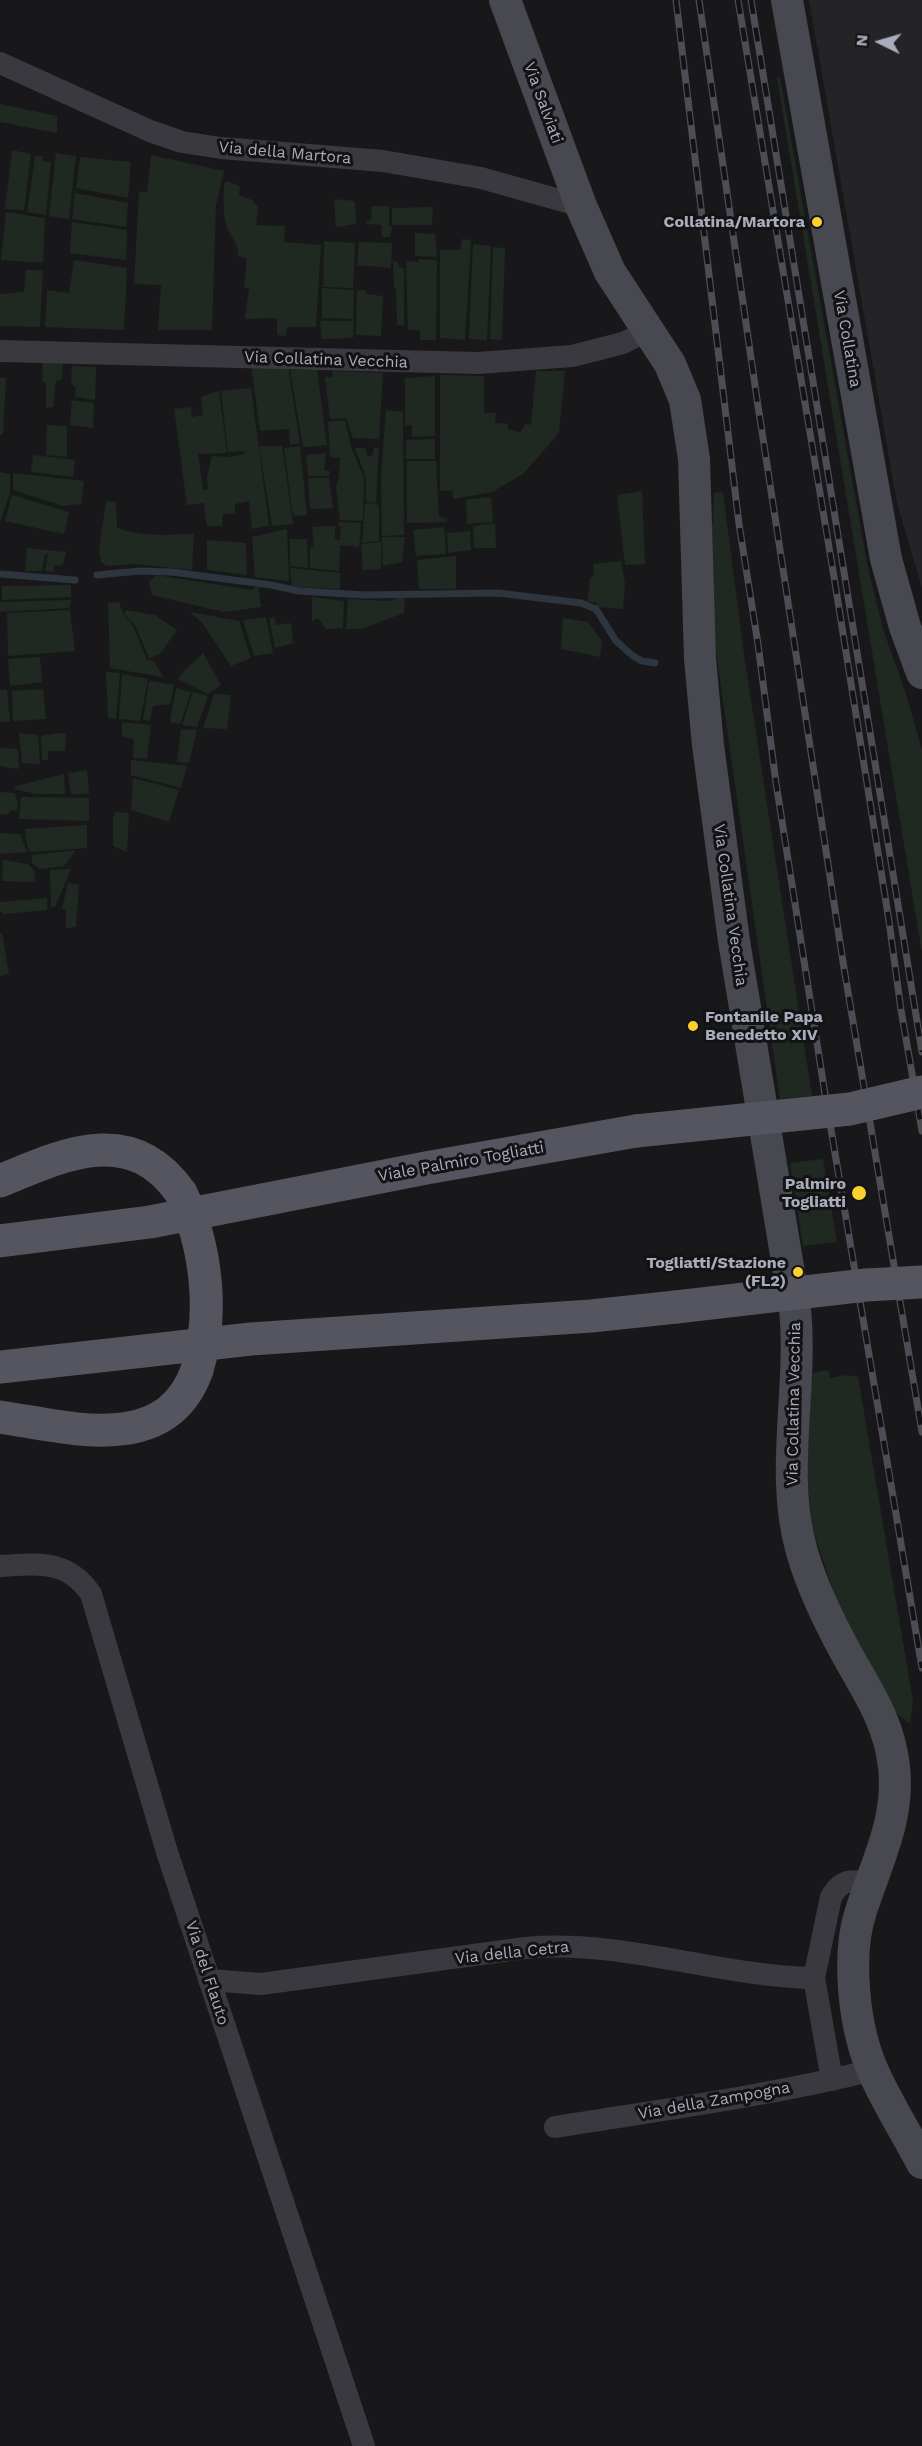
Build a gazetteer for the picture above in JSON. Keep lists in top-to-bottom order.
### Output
{
  "streets": {
    "main road": ["Viale Palmiro Togliatti"],
    "street": [
      "Via Salviati",
      "Via della Martora",
      "Via Collatina",
      "Via Collatina Vecchia",
      "Via della Cetra",
      "Via del Flauto",
      "Via della Zampogna"
    ]
  },
  "crossings": [
    ["Via Salviati", "Via della Martora"],
    ["Via Salviati", "Via Collatina Vecchia"],
    ["Via della Martora", "Via Collatina Vecchia"],
    ["Via Collatina Vecchia", "Via della Zampogna"],
    ["Via della Cetra", "Via del Flauto"]
  ],
  "places": [
    "Collatina/Martora",
    "Fontanile Papa Benedetto XIV",
    "Palmiro Togliatti",
    "Togliatti/Stazione (FL2)"
  ],
  "north": "left"
}
